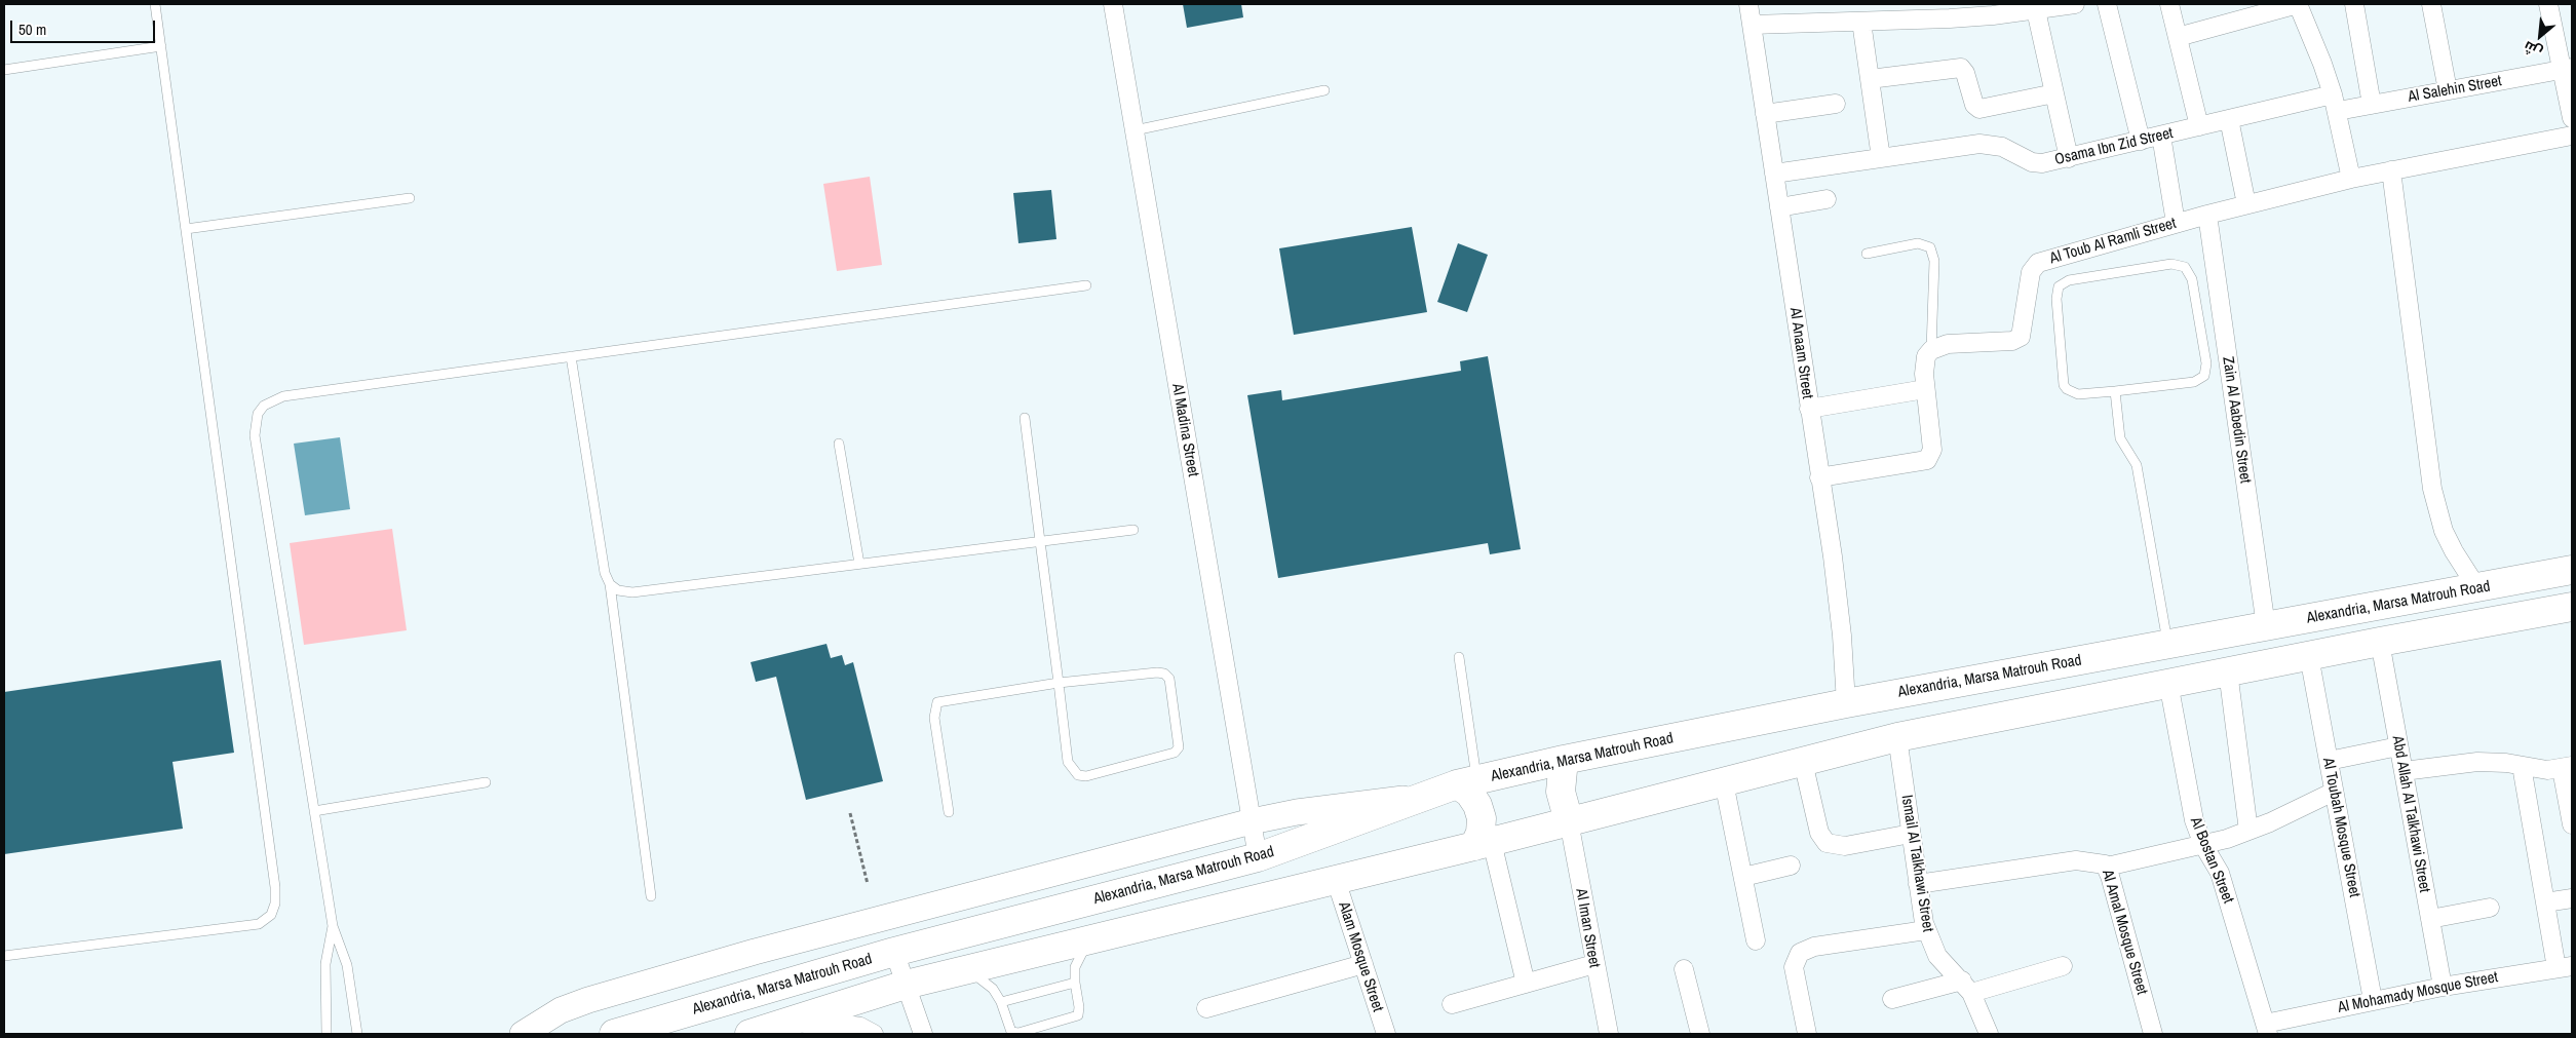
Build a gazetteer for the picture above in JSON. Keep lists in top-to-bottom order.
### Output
{
  "streets": {
    "main road": ["Alexandria, Marsa Matrouh Road"],
    "street": [
      "Al Salehin Street",
      "Osama Ibn Zid Street",
      "Al Toub Al Ramli Street",
      "Al Anaam Street",
      "Zain Al Aabedin Street",
      "Al Madina Street",
      "Abd Allah Al Talkhawi Street",
      "Al Toubah Mosque Street",
      "Al Bostan Street",
      "Ismail Al Talkhawi Street",
      "Al Iman Street",
      "Al Amal Mosque Street",
      "Alam Mosque Street",
      "Al Mohamady Mosque Street"
    ]
  },
  "crossings": [
    ["Al Salehin Street", "Osama Ibn Zid Street"],
    ["Osama Ibn Zid Street", "Al Anaam Street"],
    ["Al Toub Al Ramli Street", "Zain Al Aabedin Street"],
    ["Al Anaam Street", "Alexandria, Marsa Matrouh Road"],
    ["Zain Al Aabedin Street", "Alexandria, Marsa Matrouh Road"],
    ["Al Madina Street", "Alexandria, Marsa Matrouh Road"],
    ["Abd Allah Al Talkhawi Street", "Al Mohamady Mosque Street"],
    ["Al Toubah Mosque Street", "Al Mohamady Mosque Street"],
    ["Al Bostan Street", "Al Mohamady Mosque Street"],
    ["Ismail Al Talkhawi Street", "Al Amal Mosque Street"]
  ],
  "scale_bar": "50 m",
  "north": "bottom left"
}
